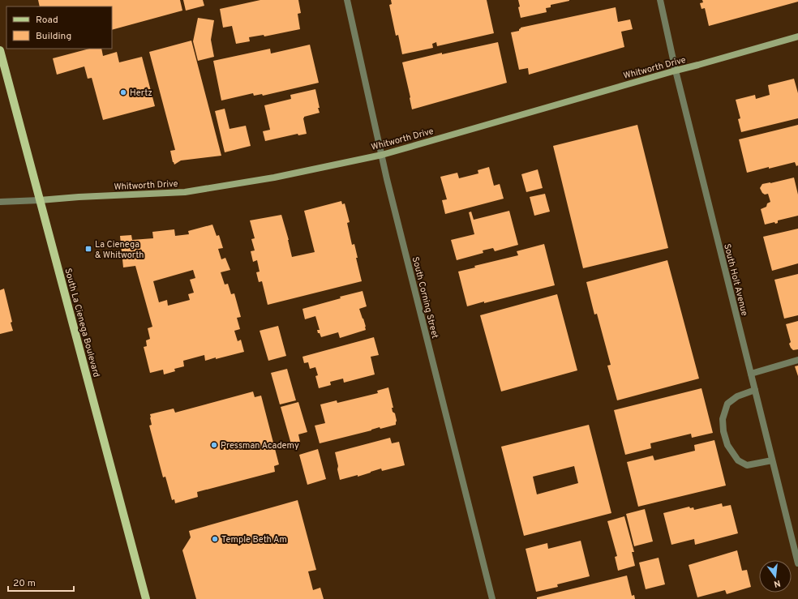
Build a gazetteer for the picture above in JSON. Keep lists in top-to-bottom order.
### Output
{
  "streets": {
    "main road": ["South La Cienega Boulevard"],
    "street": ["Whitworth Drive", "South Holt Avenue", "South Corning Street"]
  },
  "crossings": [
    ["Whitworth Drive", "South Holt Avenue"],
    ["Whitworth Drive", "South Corning Street"],
    ["Whitworth Drive", "South La Cienega Boulevard"]
  ],
  "places": {
    "other": ["Hertz", "Pressman Academy", "Temple Beth Am"],
    "transit": ["La Cienega & Whitworth"]
  },
  "legend": ["Road", "Building"],
  "scale_bar": "20 m",
  "north": "bottom"
}
